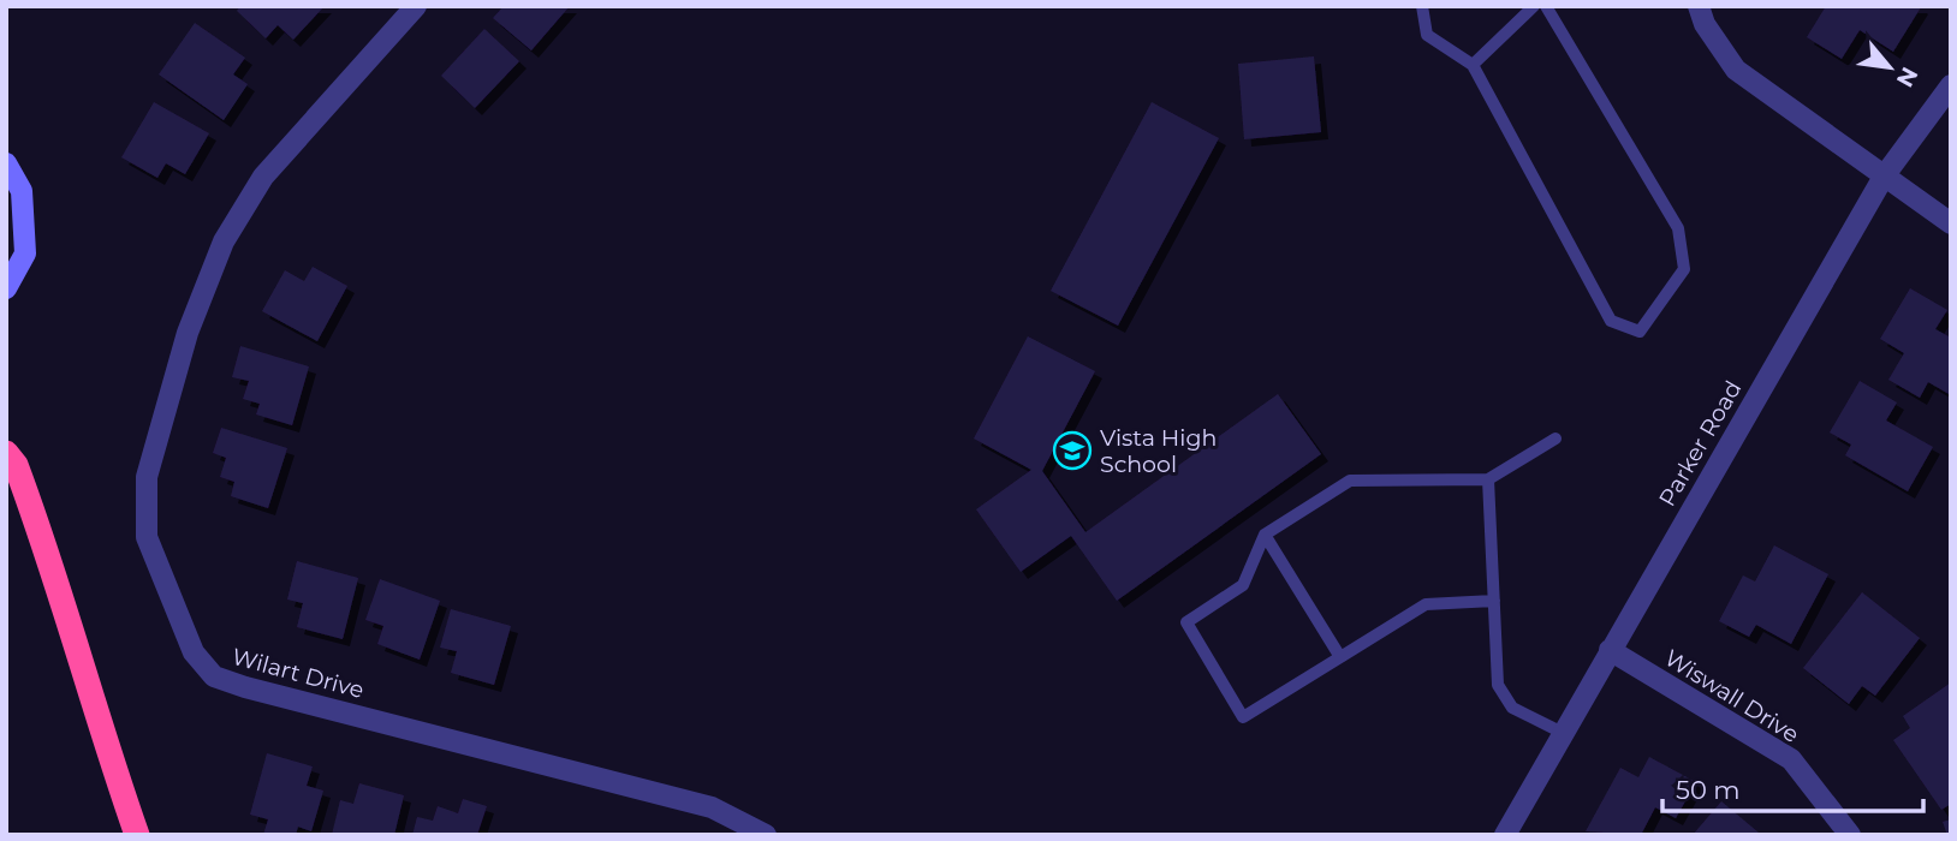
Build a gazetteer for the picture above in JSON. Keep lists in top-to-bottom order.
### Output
{
  "streets": {
    "street": ["Parker Road", "Wilart Drive", "Wiswall Drive"]
  },
  "crossings": [
    ["Parker Road", "Wiswall Drive"]
  ],
  "places": {
    "school or university": ["Vista High School"]
  },
  "scale_bar": "50 m",
  "north": "bottom right"
}
